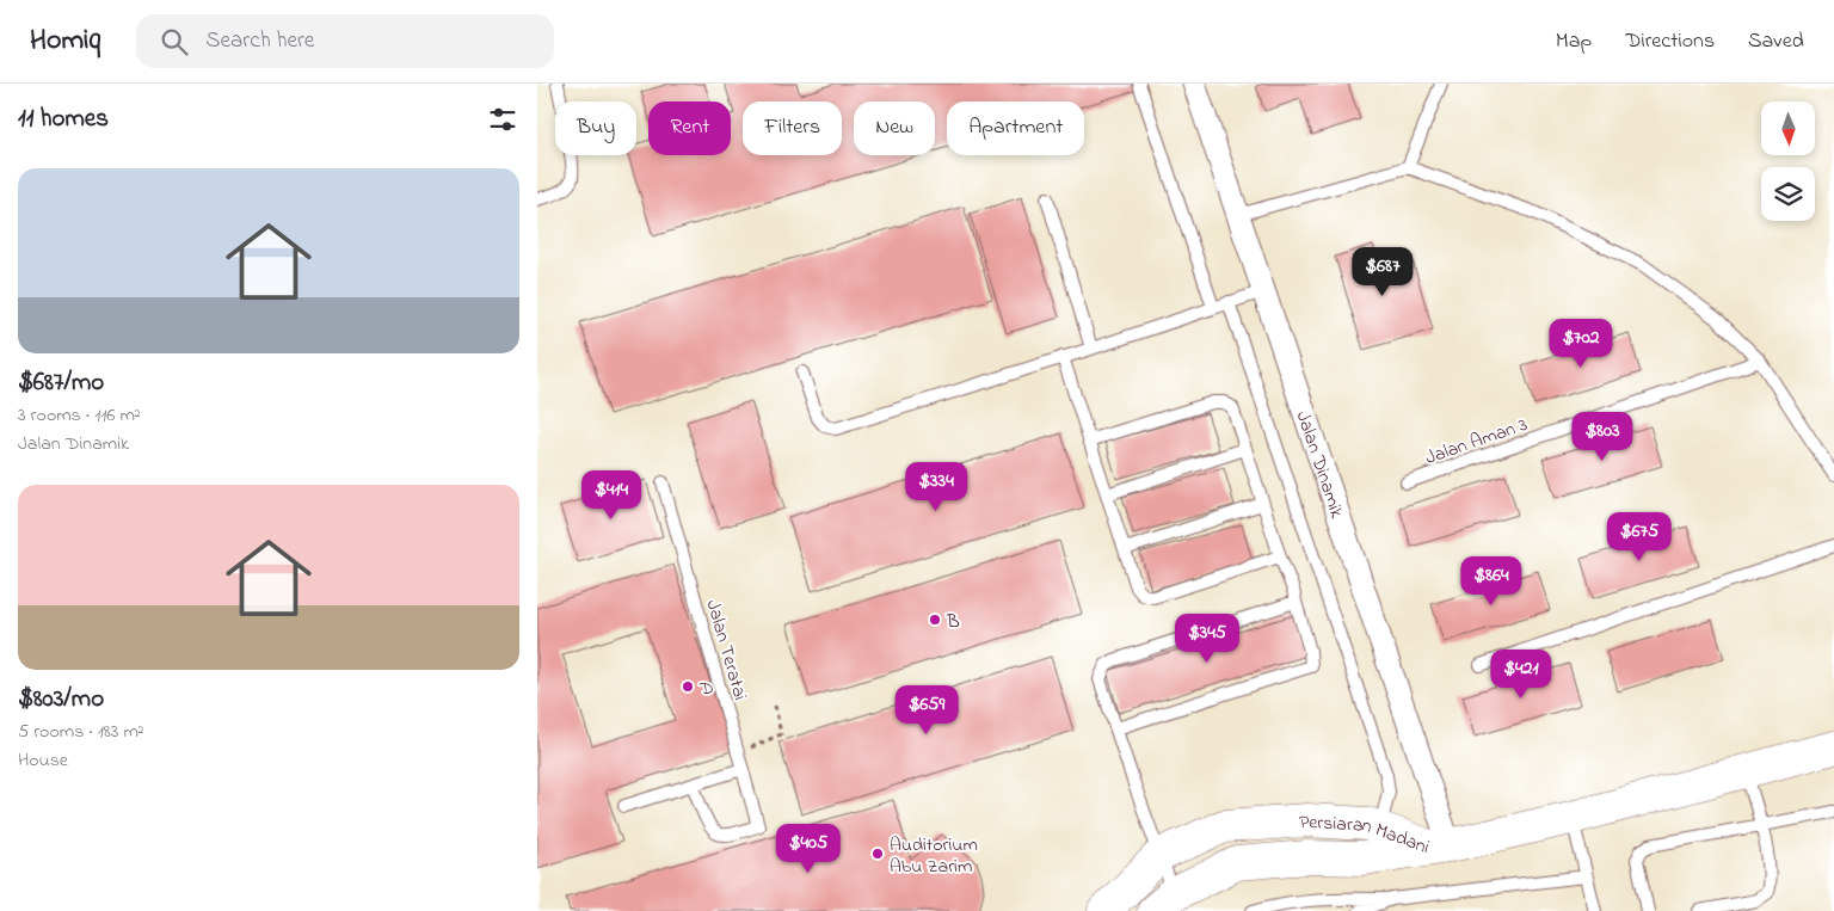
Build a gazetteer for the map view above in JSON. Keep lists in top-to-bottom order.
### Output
{
  "streets": {
    "street": ["Jalan Dinamik", "Persiaran Madani"],
    "lane": ["Jalan Aman 3", "Jalan Teratai"]
  },
  "crossings": [
    ["Jalan Dinamik", "Persiaran Madani"]
  ],
  "places": ["B", "D", "Auditorium Abu Zarim"],
  "north": "bottom",
  "page": {
    "header": "Homiq",
    "search": "Search here",
    "nav": ["Map", "Directions", "Saved"],
    "heading": "11 homes",
    "chip": [
      "Buy",
      "Rent",
      "Filters",
      "New",
      "Apartment"
    ],
    "list": [
      {
        "name": "$687/mo",
        "note": "3 rooms · 116 m² · Jalan Dinamik"
      },
      {
        "name": "$803/mo",
        "note": "5 rooms · 183 m² · House"
      }
    ],
    "price": [
      "$687",
      "$702",
      "$803",
      "$334",
      "$414",
      "$675",
      "$864",
      "$345",
      "$421",
      "$659",
      "$405"
    ]
  }
}
